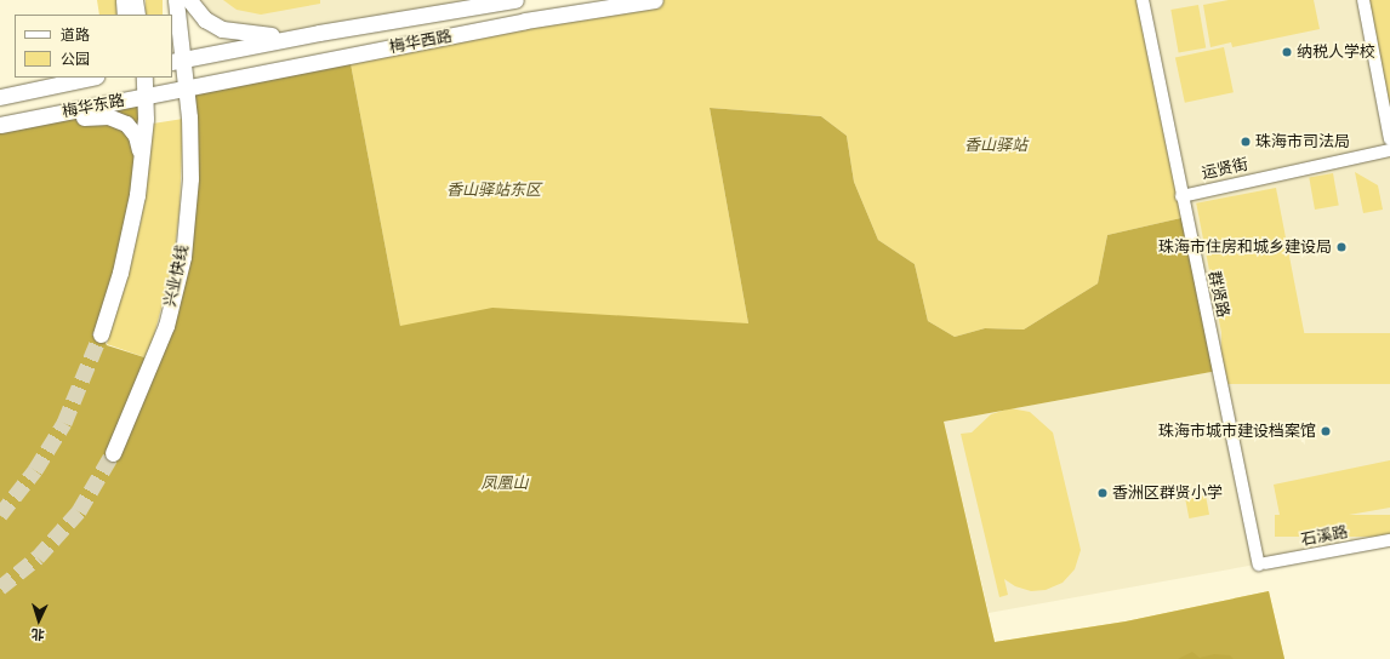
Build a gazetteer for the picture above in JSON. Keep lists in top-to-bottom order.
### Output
{
  "streets": {
    "main road": ["梅华西路", "梅华东路", "兴业快线"],
    "street": ["运贤街", "群贤路", "石溪路"]
  },
  "crossings": [
    ["梅华西路", "梅华东路"],
    ["梅华西路", "兴业快线"],
    ["梅华东路", "兴业快线"],
    ["运贤街", "群贤路"],
    ["群贤路", "石溪路"]
  ],
  "parks": ["香山驿站", "香山驿站东区", "凤凰山"],
  "places": [
    "纳税人学校",
    "珠海市司法局",
    "珠海市住房和城乡建设局",
    "珠海市城市建设档案馆",
    "香洲区群贤小学"
  ],
  "legend": ["道路", "公园"],
  "north": "bottom"
}
